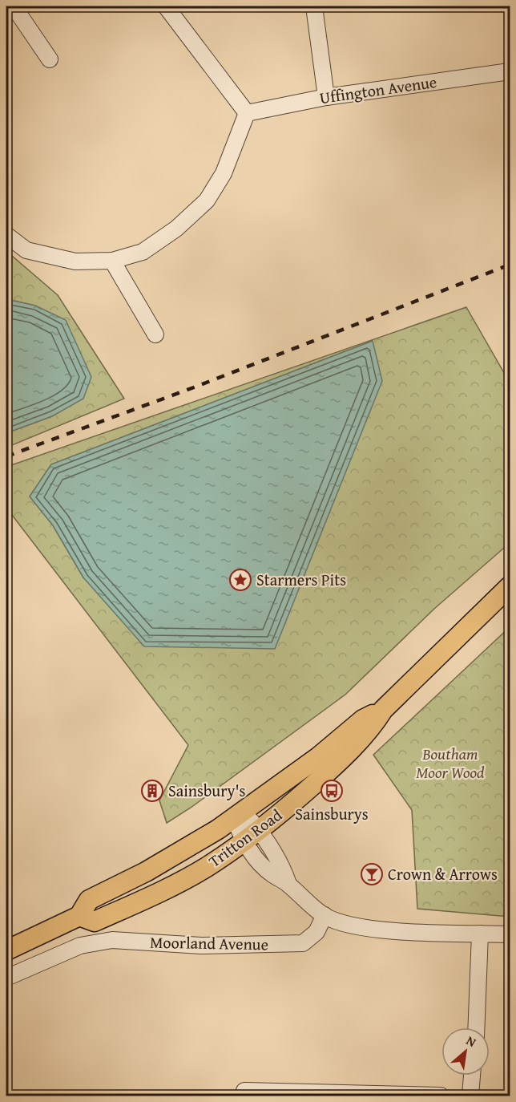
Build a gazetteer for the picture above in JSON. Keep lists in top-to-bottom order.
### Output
{
  "streets": {
    "main road": ["Tritton Road"],
    "street": ["Uffington Avenue", "Moorland Avenue"]
  },
  "parks": ["Boutham Moor Wood"],
  "places": {
    "place": ["Starmers Pits"],
    "building": ["Sainsbury's"],
    "bus stop": ["Sainsburys"],
    "bar": ["Crown & Arrows"]
  },
  "north": "top right"
}
